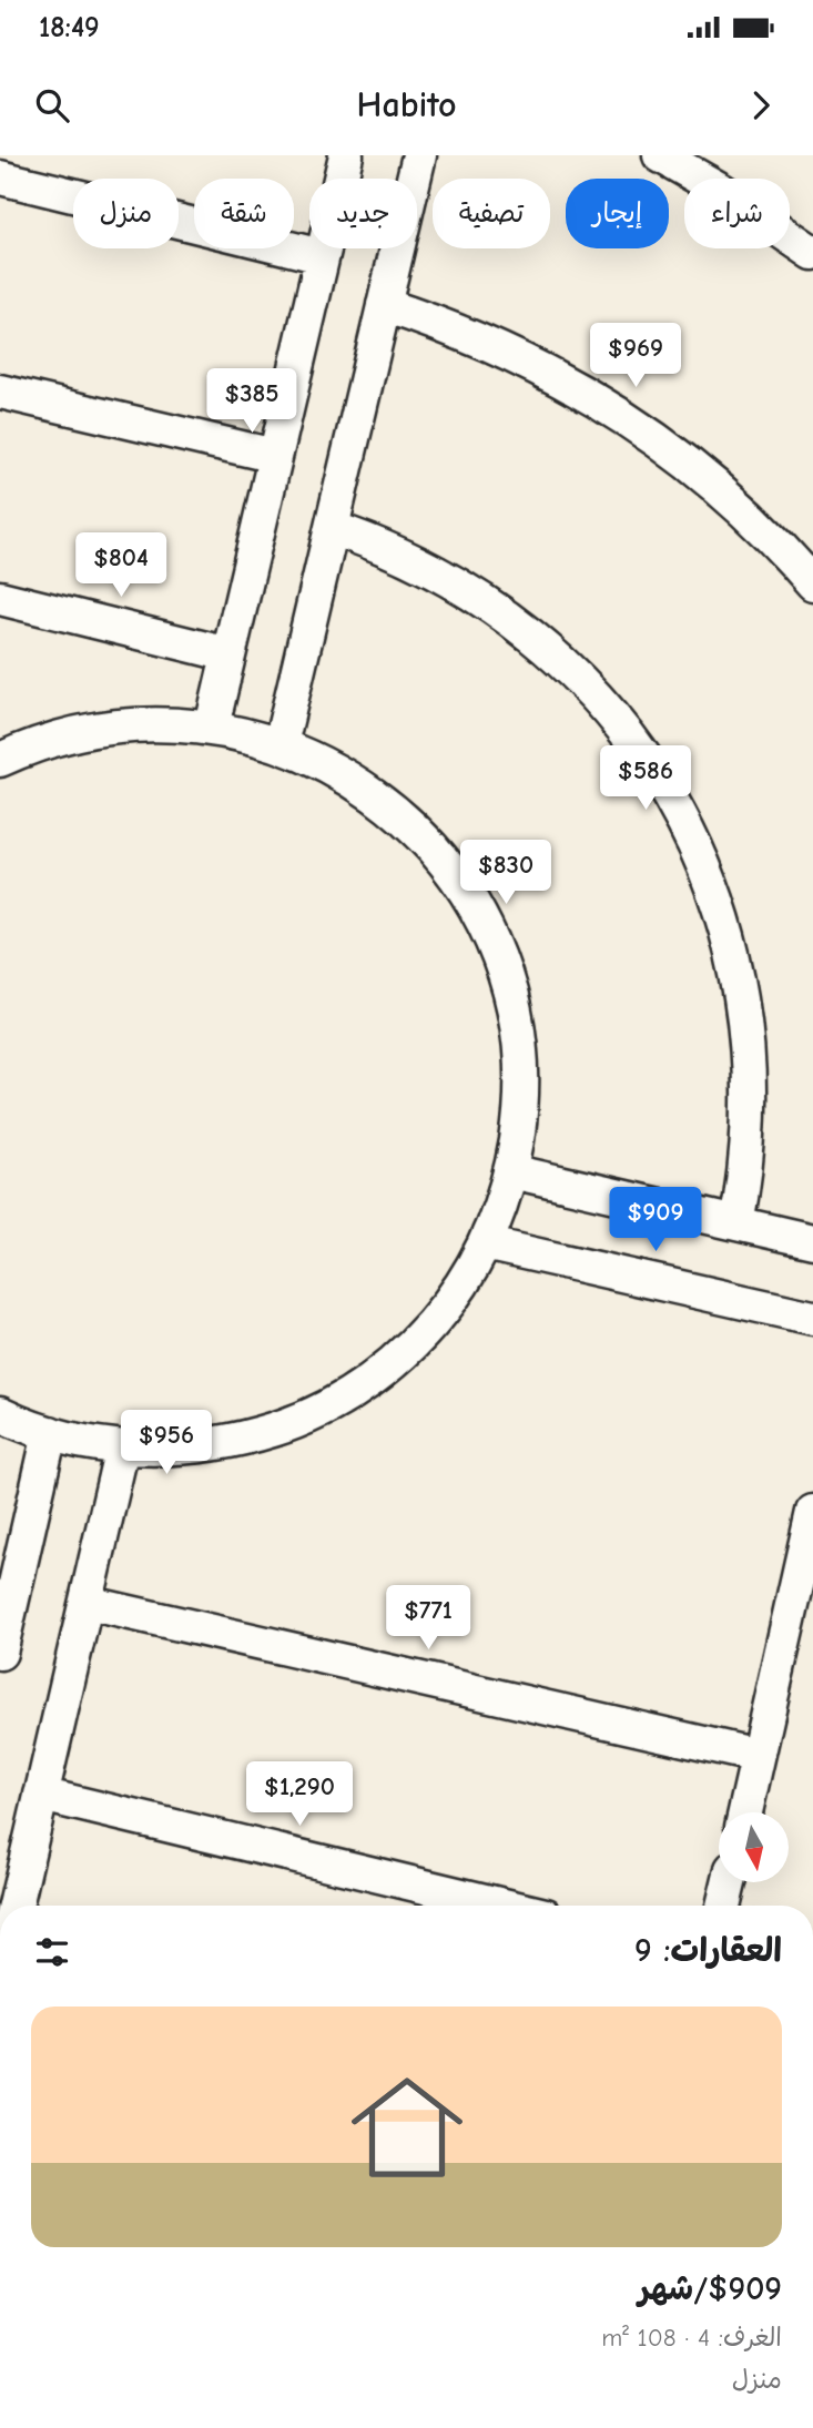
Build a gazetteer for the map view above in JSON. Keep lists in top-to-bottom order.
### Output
{
  "north": "bottom",
  "page": {
    "status": "18:49",
    "header": "Habito",
    "chip": [
      "شراء",
      "إيجار",
      "تصفية",
      "جديد",
      "شقة",
      "منزل"
    ],
    "price": [
      "$969",
      "$385",
      "$804",
      "$586",
      "$830",
      "$909",
      "$956",
      "$771",
      "$1,290"
    ],
    "heading": "العقارات: 9",
    "list": [
      {
        "name": "$909/شهر",
        "note": "الغرف: 4 · 108 m² · منزل"
      }
    ]
  }
}
